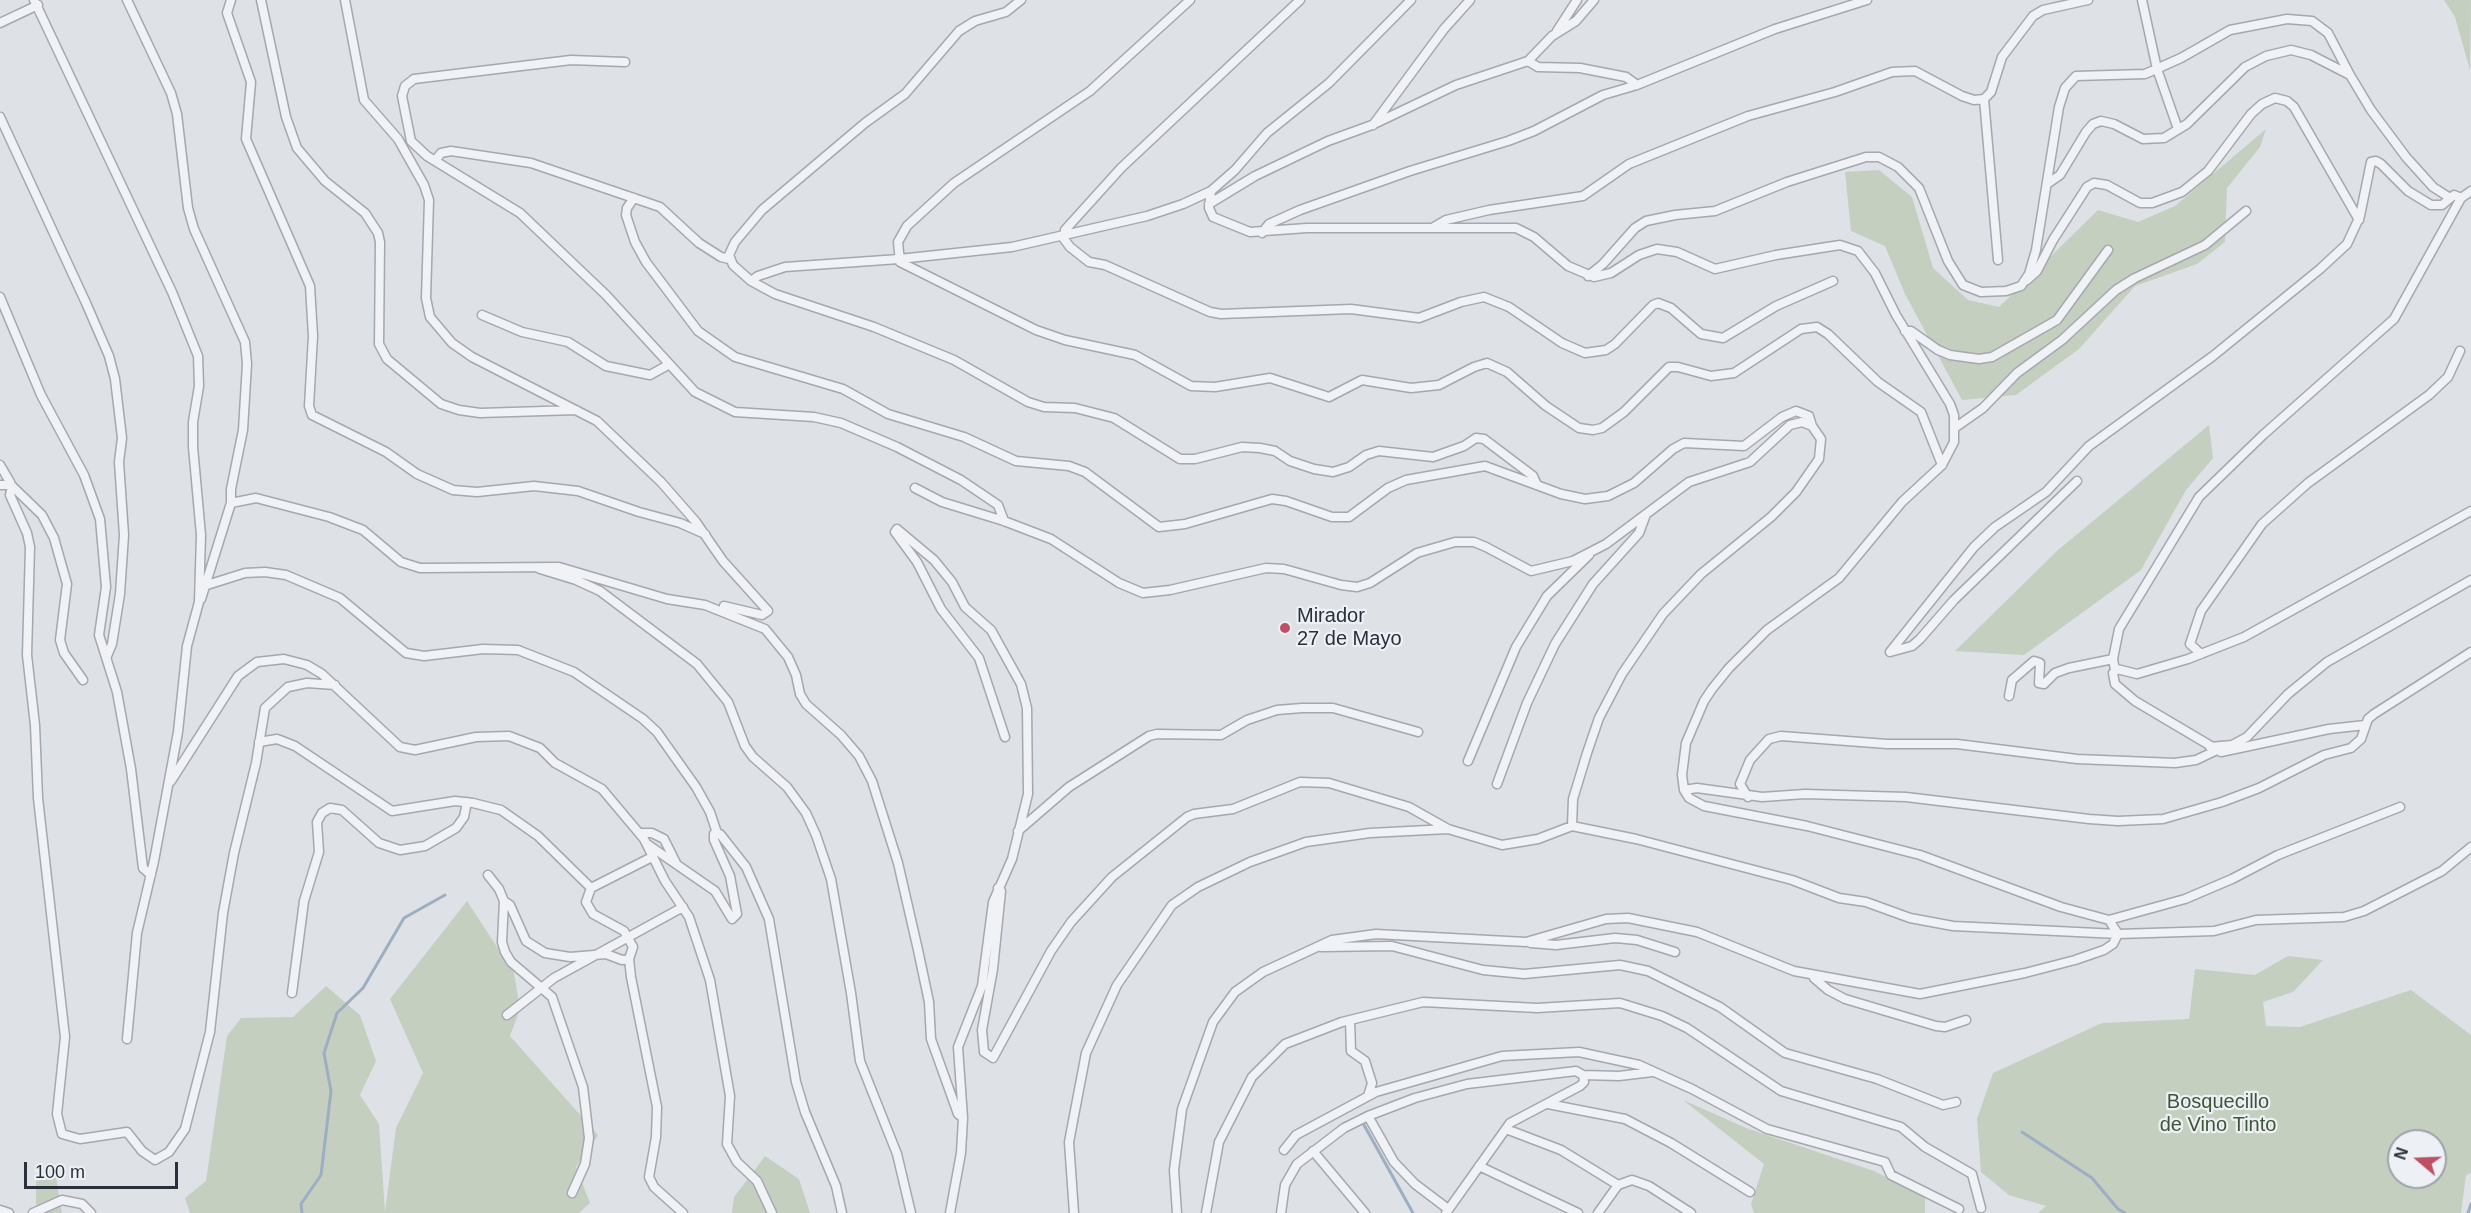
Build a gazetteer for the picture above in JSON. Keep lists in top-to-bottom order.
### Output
{
  "parks": ["Bosquecillo de Vino Tinto"],
  "places": ["Mirador 27 de Mayo"],
  "scale_bar": "100 m",
  "north": "left"
}
